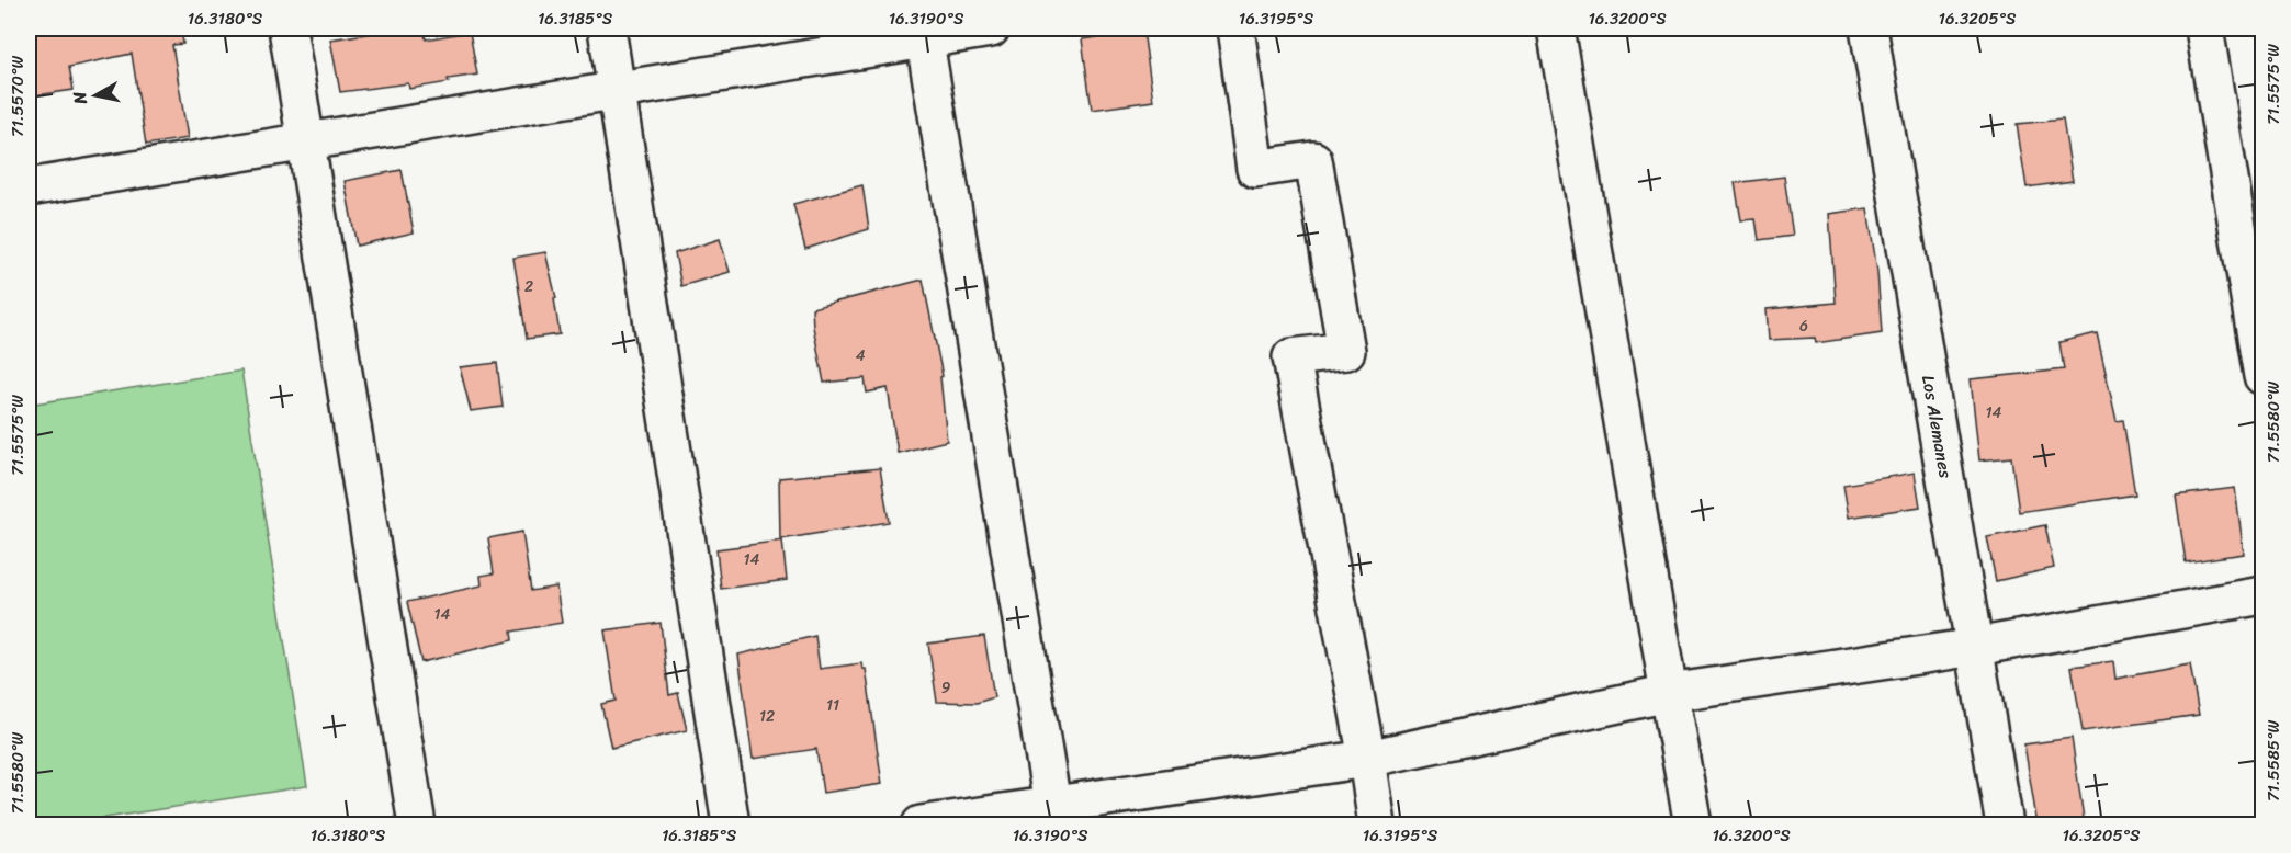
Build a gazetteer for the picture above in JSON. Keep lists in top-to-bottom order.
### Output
{
  "streets": {
    "street": ["Los Alemanes"]
  },
  "house_numbers": [
    "2",
    "6",
    "4",
    "14",
    "14",
    "14",
    "9",
    "11",
    "12"
  ],
  "north": "left",
  "coordinates": [
    "16.3180°S",
    "16.3185°S",
    "16.3190°S",
    "16.3195°S",
    "16.3200°S",
    "16.3205°S",
    "71.5575°W",
    "71.5570°W",
    "71.5580°W",
    "71.5585°W"
  ]
}
